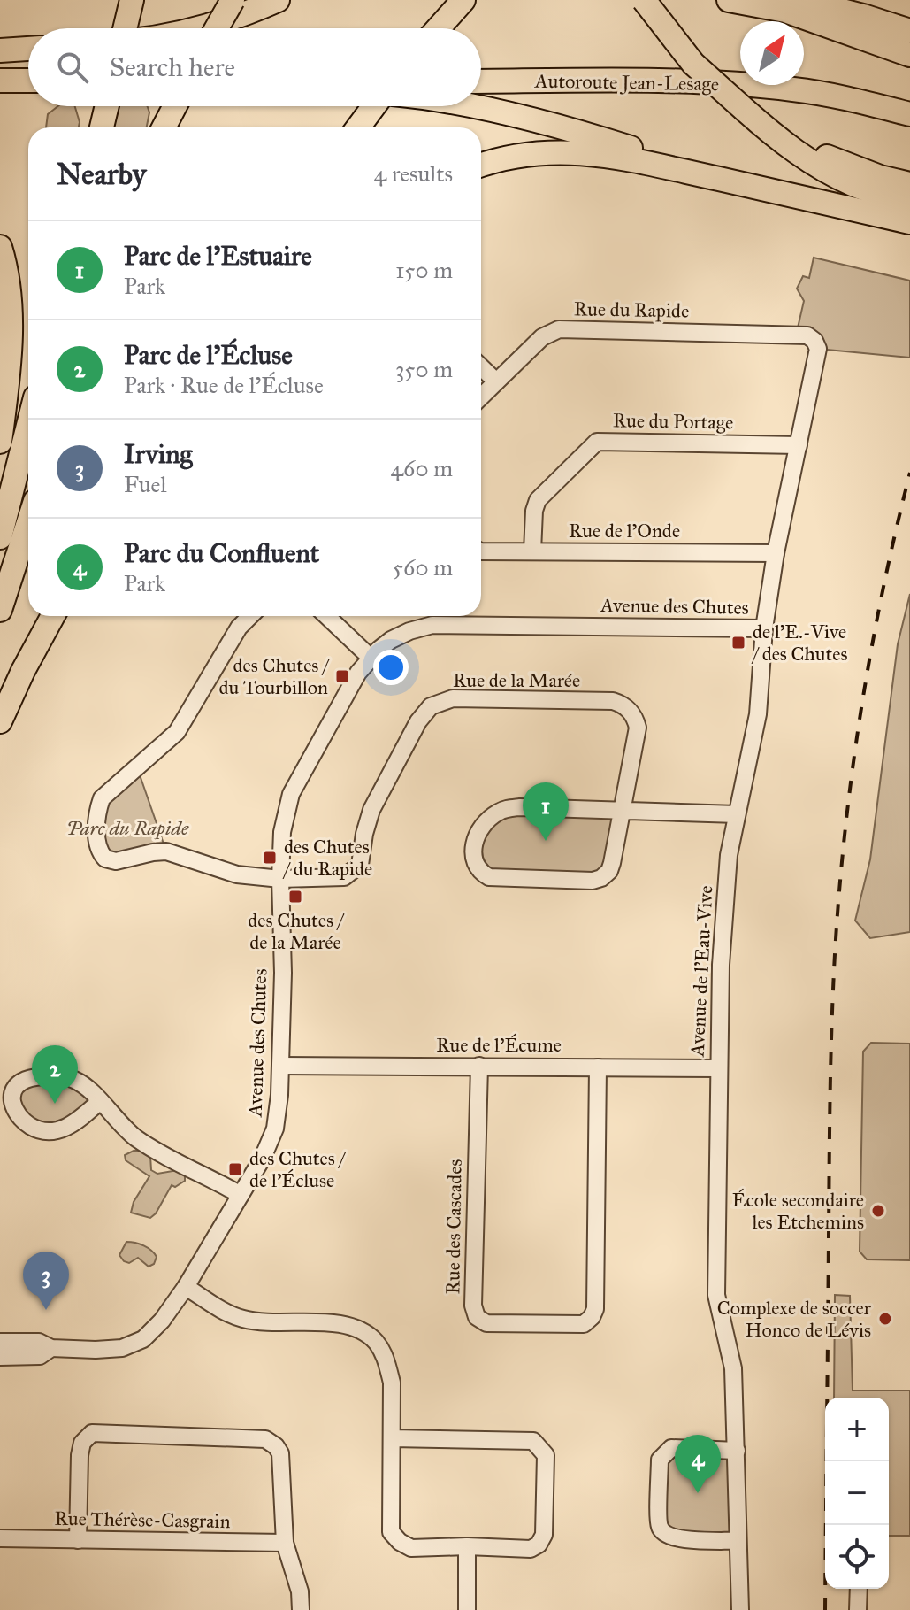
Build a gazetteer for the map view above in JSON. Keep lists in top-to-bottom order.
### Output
{
  "streets": {
    "highway": ["Autoroute Jean-Lesage"],
    "street": [
      "Rue du Rapide",
      "Rue du Portage",
      "Rue de l'Onde",
      "Avenue des Chutes",
      "Rue de la Marée",
      "Avenue de l'Eau-Vive",
      "Rue de l'Écume",
      "Rue des Cascades",
      "Rue Thérèse-Casgrain"
    ]
  },
  "crossings": [
    ["Rue du Rapide", "Avenue de l'Eau-Vive"],
    ["Rue du Portage", "Rue de l'Onde"],
    ["Rue du Portage", "Avenue de l'Eau-Vive"],
    ["Rue de l'Onde", "Avenue de l'Eau-Vive"],
    ["Avenue des Chutes", "Rue de la Marée"],
    ["Avenue des Chutes", "Avenue de l'Eau-Vive"],
    ["Avenue des Chutes", "Rue de l'Écume"],
    ["Avenue de l'Eau-Vive", "Rue de l'Écume"],
    ["Rue de l'Écume", "Rue des Cascades"]
  ],
  "parks": ["Parc du Rapide"],
  "places": {
    "transit": [
      "de l'E.-Vive / des Chutes",
      "des Chutes / du Tourbillon",
      "des Chutes / du Rapide",
      "des Chutes / de la Marée",
      "des Chutes / de l'Écluse"
    ],
    "other": ["École secondaire les Etchemins", "Complexe de soccer Honco de Lévis"]
  },
  "north": "top right",
  "page": {
    "search": "Search here",
    "heading": ["Nearby", "4 results"],
    "list": [
      {
        "mark": "1",
        "name": "Parc de l'Estuaire",
        "note": "Park",
        "value": "150 m"
      },
      {
        "mark": "2",
        "name": "Parc de l'Écluse",
        "note": "Park · Rue de l'Écluse",
        "value": "350 m"
      },
      {
        "mark": "3",
        "name": "Irving",
        "note": "Fuel",
        "value": "460 m"
      },
      {
        "mark": "4",
        "name": "Parc du Confluent",
        "note": "Park",
        "value": "560 m"
      }
    ],
    "pins": [
      "1",
      "2",
      "3",
      "4"
    ],
    "map_buttons": ["+", "−"]
  }
}
